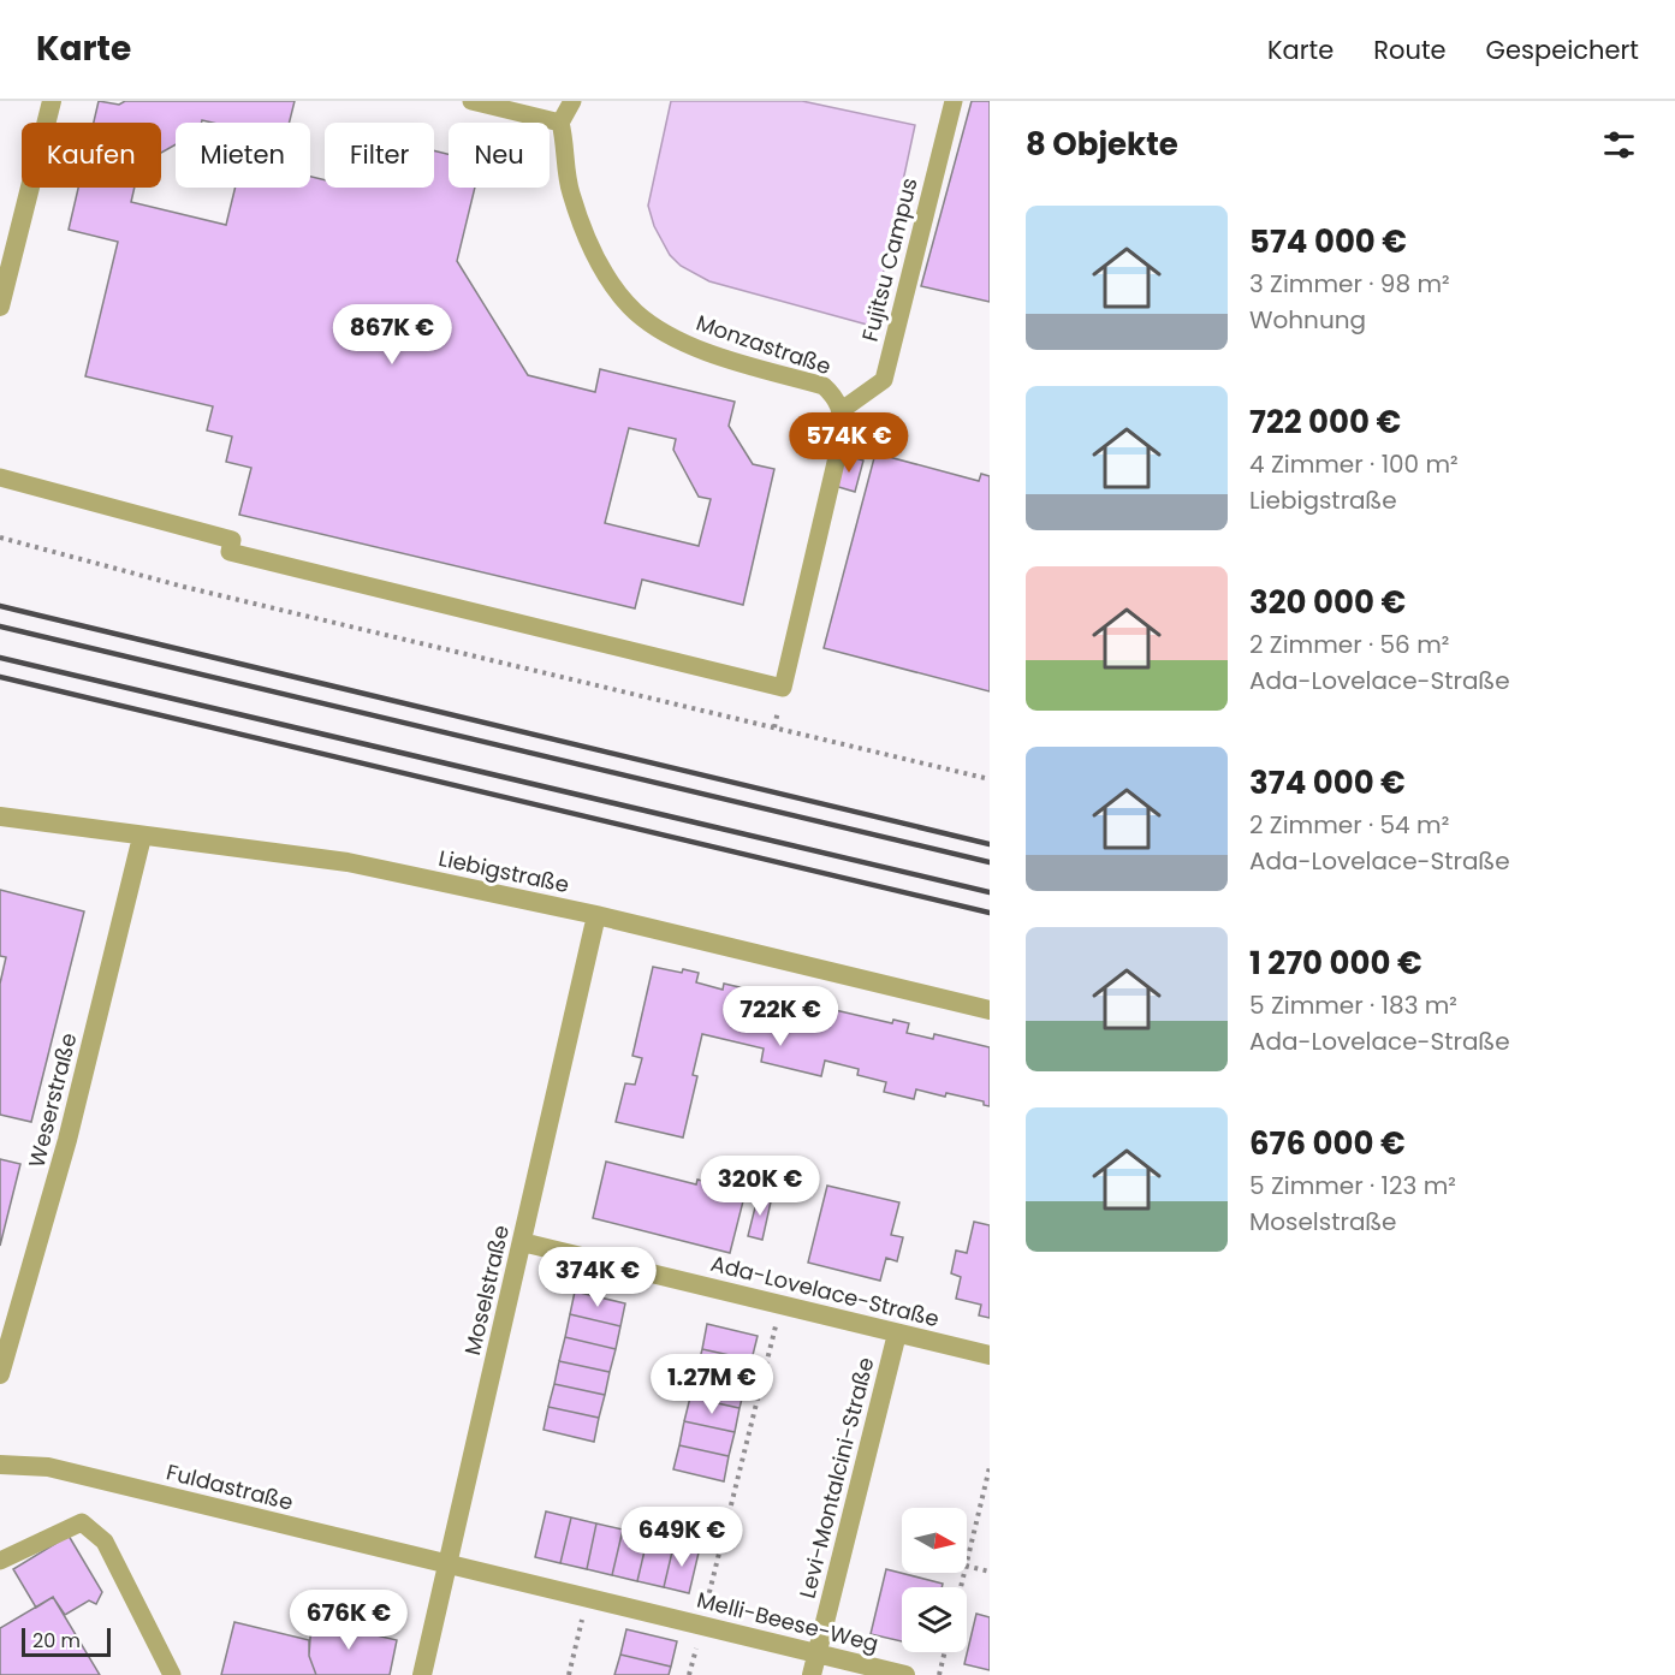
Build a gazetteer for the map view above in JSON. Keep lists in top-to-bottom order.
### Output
{
  "streets": {
    "street": [
      "Liebigstraße",
      "Weserstraße",
      "Moselstraße",
      "Ada-Lovelace-Straße",
      "Levi-Montalcini-Straße",
      "Fuldastraße",
      "Melli-Beese-Weg"
    ],
    "lane": ["Fujitsu Campus", "Monzastraße"]
  },
  "crossings": [
    ["Fujitsu Campus", "Monzastraße"],
    ["Liebigstraße", "Weserstraße"],
    ["Liebigstraße", "Moselstraße"],
    ["Moselstraße", "Ada-Lovelace-Straße"],
    ["Moselstraße", "Fuldastraße"],
    ["Moselstraße", "Melli-Beese-Weg"],
    ["Ada-Lovelace-Straße", "Levi-Montalcini-Straße"],
    ["Levi-Montalcini-Straße", "Melli-Beese-Weg"],
    ["Fuldastraße", "Melli-Beese-Weg"]
  ],
  "scale_bar": "20 m",
  "north": "right",
  "page": {
    "header": "Karte",
    "nav": ["Karte", "Route", "Gespeichert"],
    "heading": "8 Objekte",
    "chip": [
      "Kaufen",
      "Mieten",
      "Filter",
      "Neu"
    ],
    "list": [
      {
        "name": "574 000 €",
        "note": "3 Zimmer · 98 m² · Wohnung"
      },
      {
        "name": "722 000 €",
        "note": "4 Zimmer · 100 m² · Liebigstraße"
      },
      {
        "name": "320 000 €",
        "note": "2 Zimmer · 56 m² · Ada-Lovelace-Straße"
      },
      {
        "name": "374 000 €",
        "note": "2 Zimmer · 54 m² · Ada-Lovelace-Straße"
      },
      {
        "name": "1 270 000 €",
        "note": "5 Zimmer · 183 m² · Ada-Lovelace-Straße"
      },
      {
        "name": "676 000 €",
        "note": "5 Zimmer · 123 m² · Moselstraße"
      }
    ],
    "price": [
      "867K €",
      "574K €",
      "722K €",
      "320K €",
      "374K €",
      "1.27M €",
      "649K €",
      "676K €"
    ],
    "scale": "20 m"
  }
}
